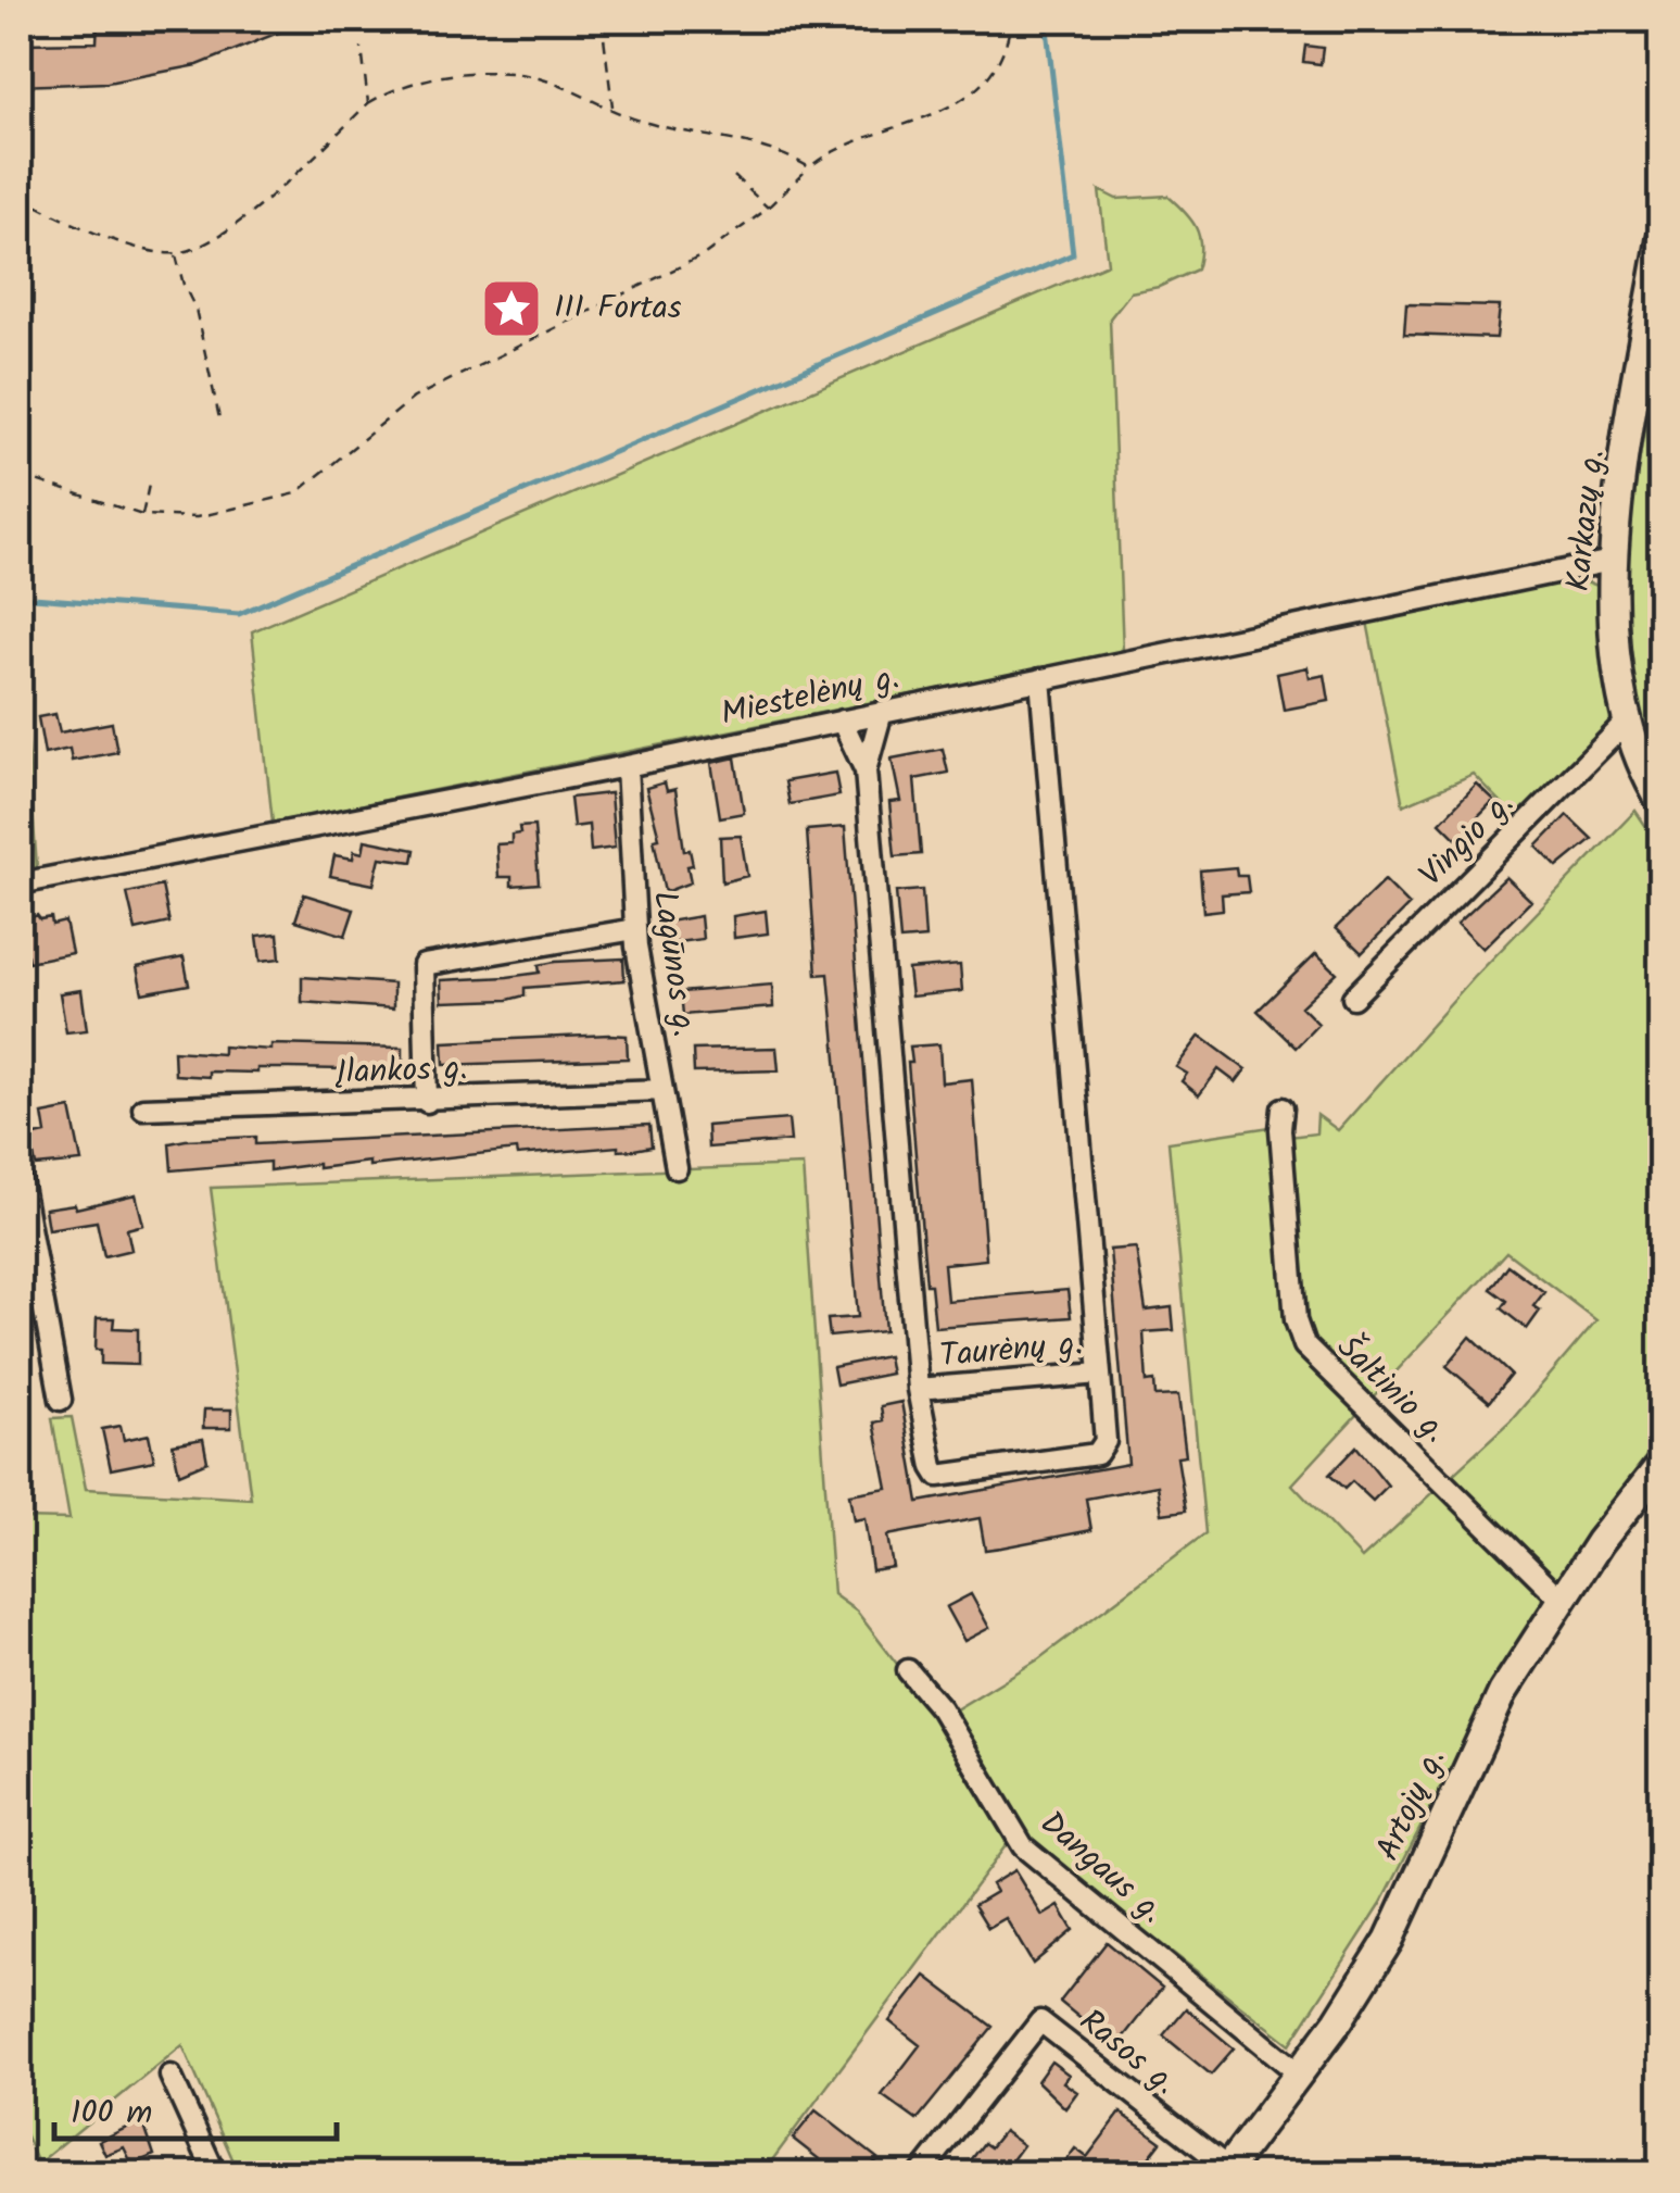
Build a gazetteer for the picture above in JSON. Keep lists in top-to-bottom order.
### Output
{
  "streets": {
    "main road": ["Karkazų g.", "Artojų g."],
    "street": [
      "Miestelėnų g.",
      "Vingio g.",
      "Lagūnos g.",
      "Įlankos g.",
      "Taurėnų g.",
      "Šaltinio g.",
      "Dangaus g.",
      "Rasos g."
    ]
  },
  "crossings": [
    ["Karkazų g.", "Miestelėnų g."],
    ["Karkazų g.", "Vingio g."],
    ["Miestelėnų g.", "Lagūnos g."],
    ["Miestelėnų g.", "Taurėnų g."],
    ["Lagūnos g.", "Įlankos g."],
    ["Šaltinio g.", "Artojų g."],
    ["Artojų g.", "Dangaus g."],
    ["Artojų g.", "Rasos g."]
  ],
  "places": {
    "place": ["III Fortas"]
  },
  "scale_bar": "100 m"
}
